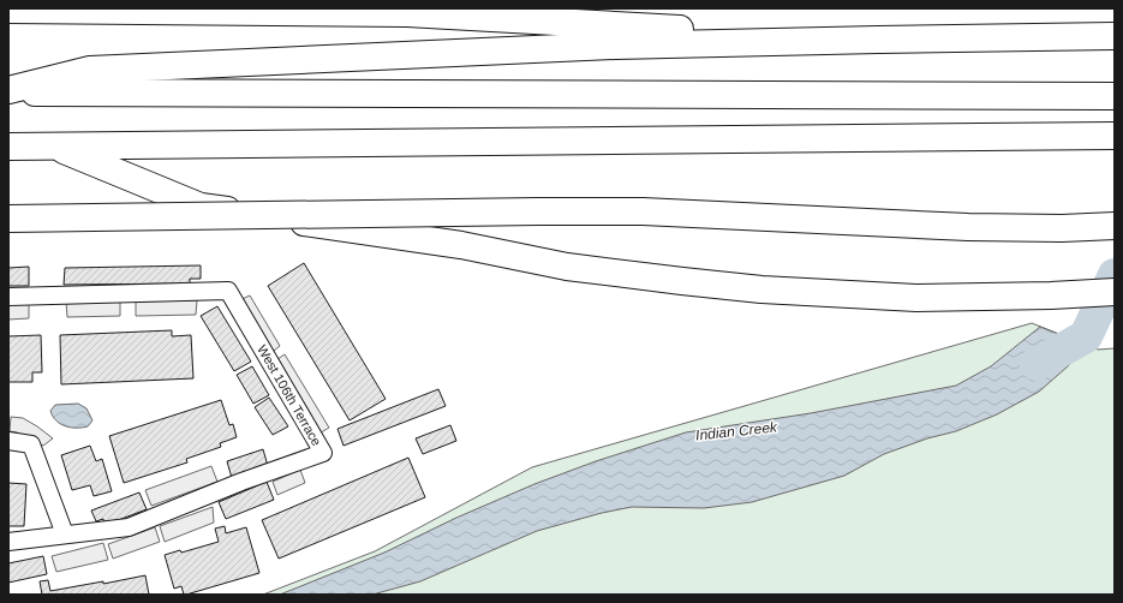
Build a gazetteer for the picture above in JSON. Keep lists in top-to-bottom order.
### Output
{
  "streets": {
    "street": ["West 106th Terrace"]
  },
  "water": ["Indian Creek"]
}
